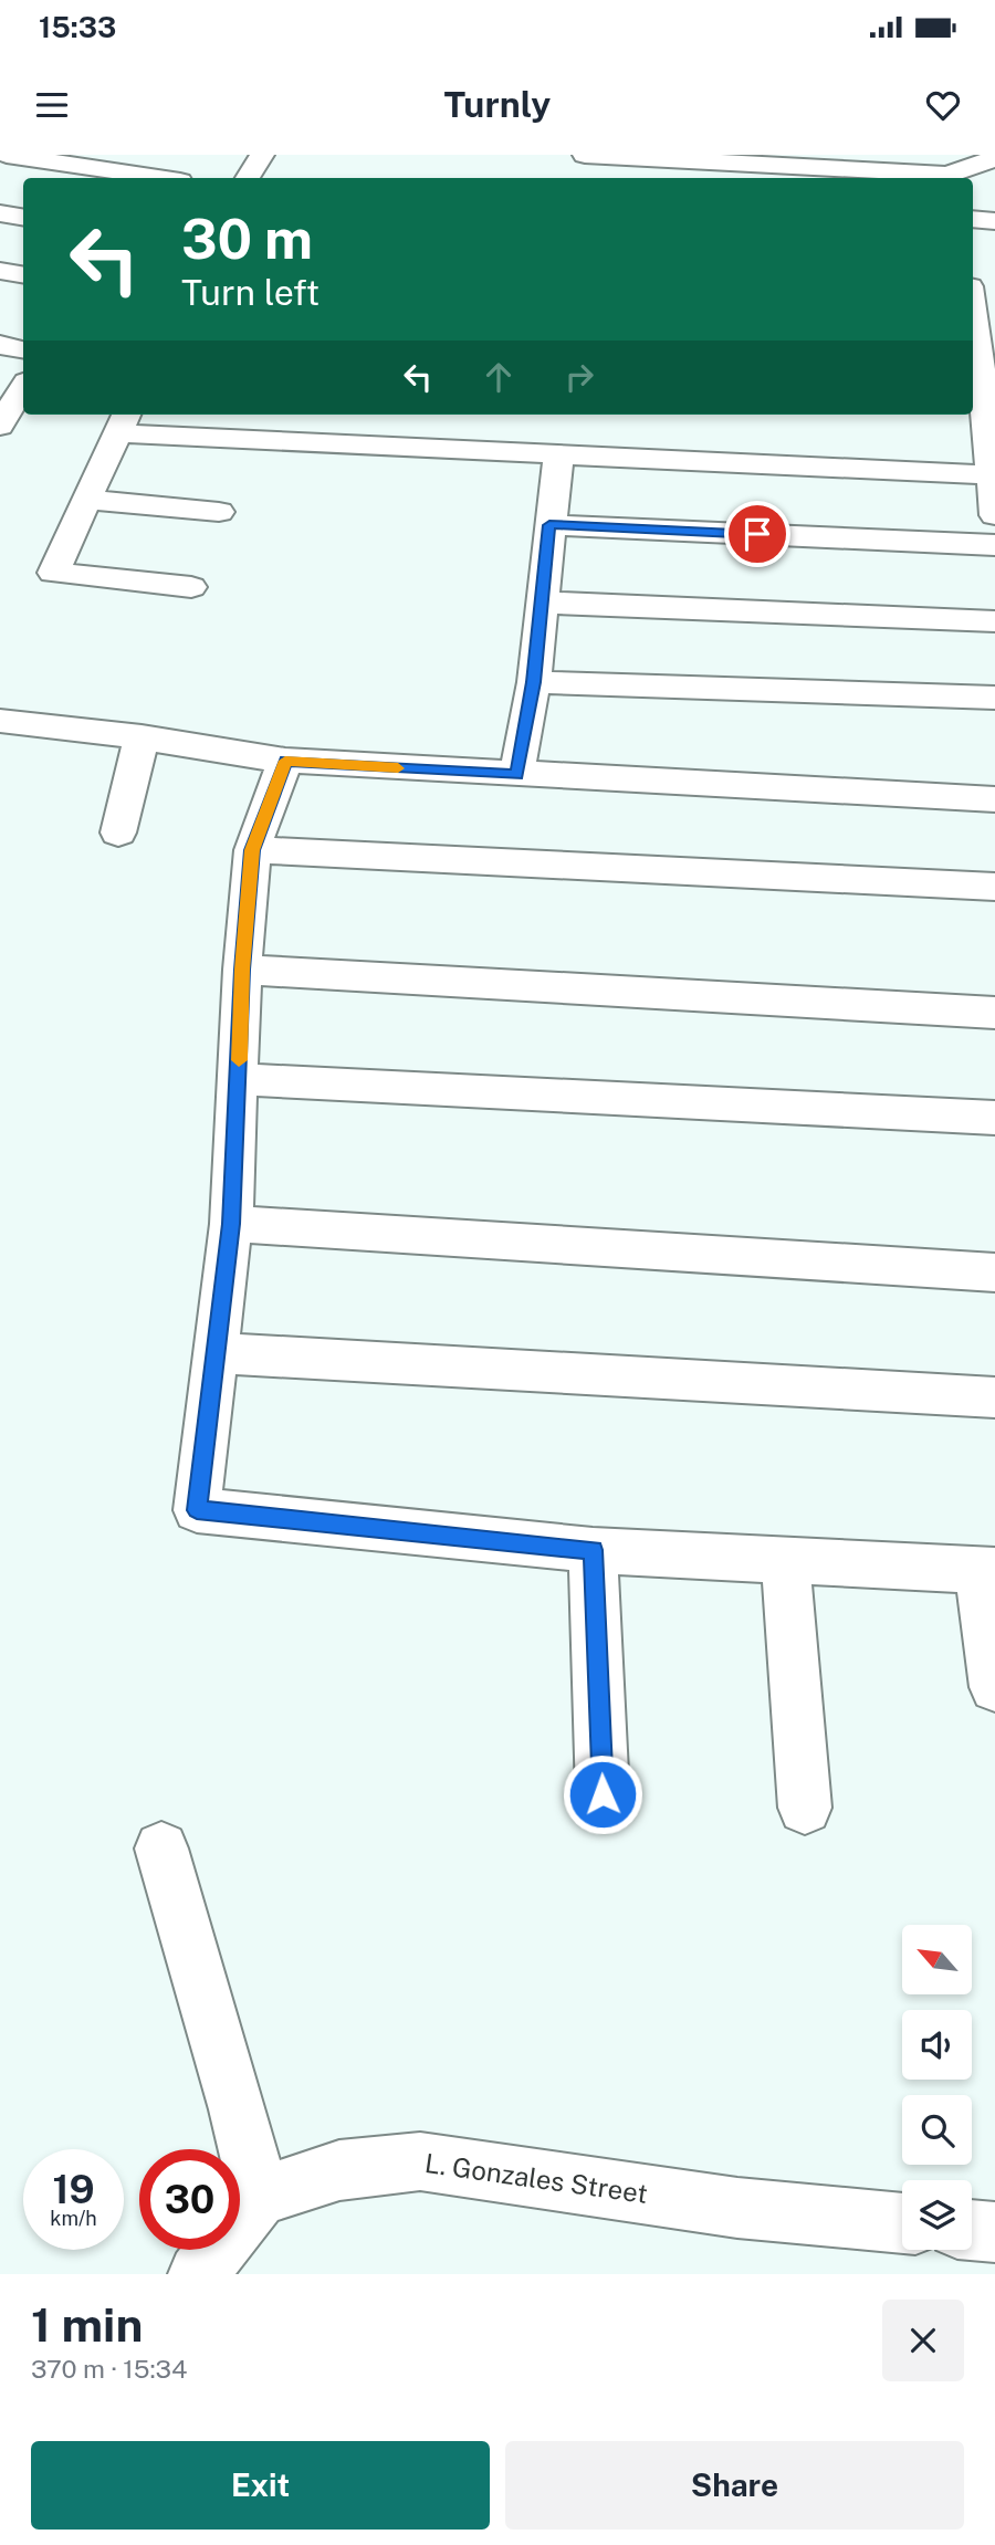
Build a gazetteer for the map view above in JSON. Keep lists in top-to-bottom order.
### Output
{
  "streets": {
    "street": ["L. Gonzales Street"]
  },
  "north": "top left",
  "page": {
    "status": "15:33",
    "header": "Turnly",
    "turn": ["30 m", "Turn left"],
    "speed": "19 km/h",
    "limit": "30",
    "heading": ["1 min", "370 m · 15:34"],
    "buttons": ["Exit", "Share"]
  }
}
